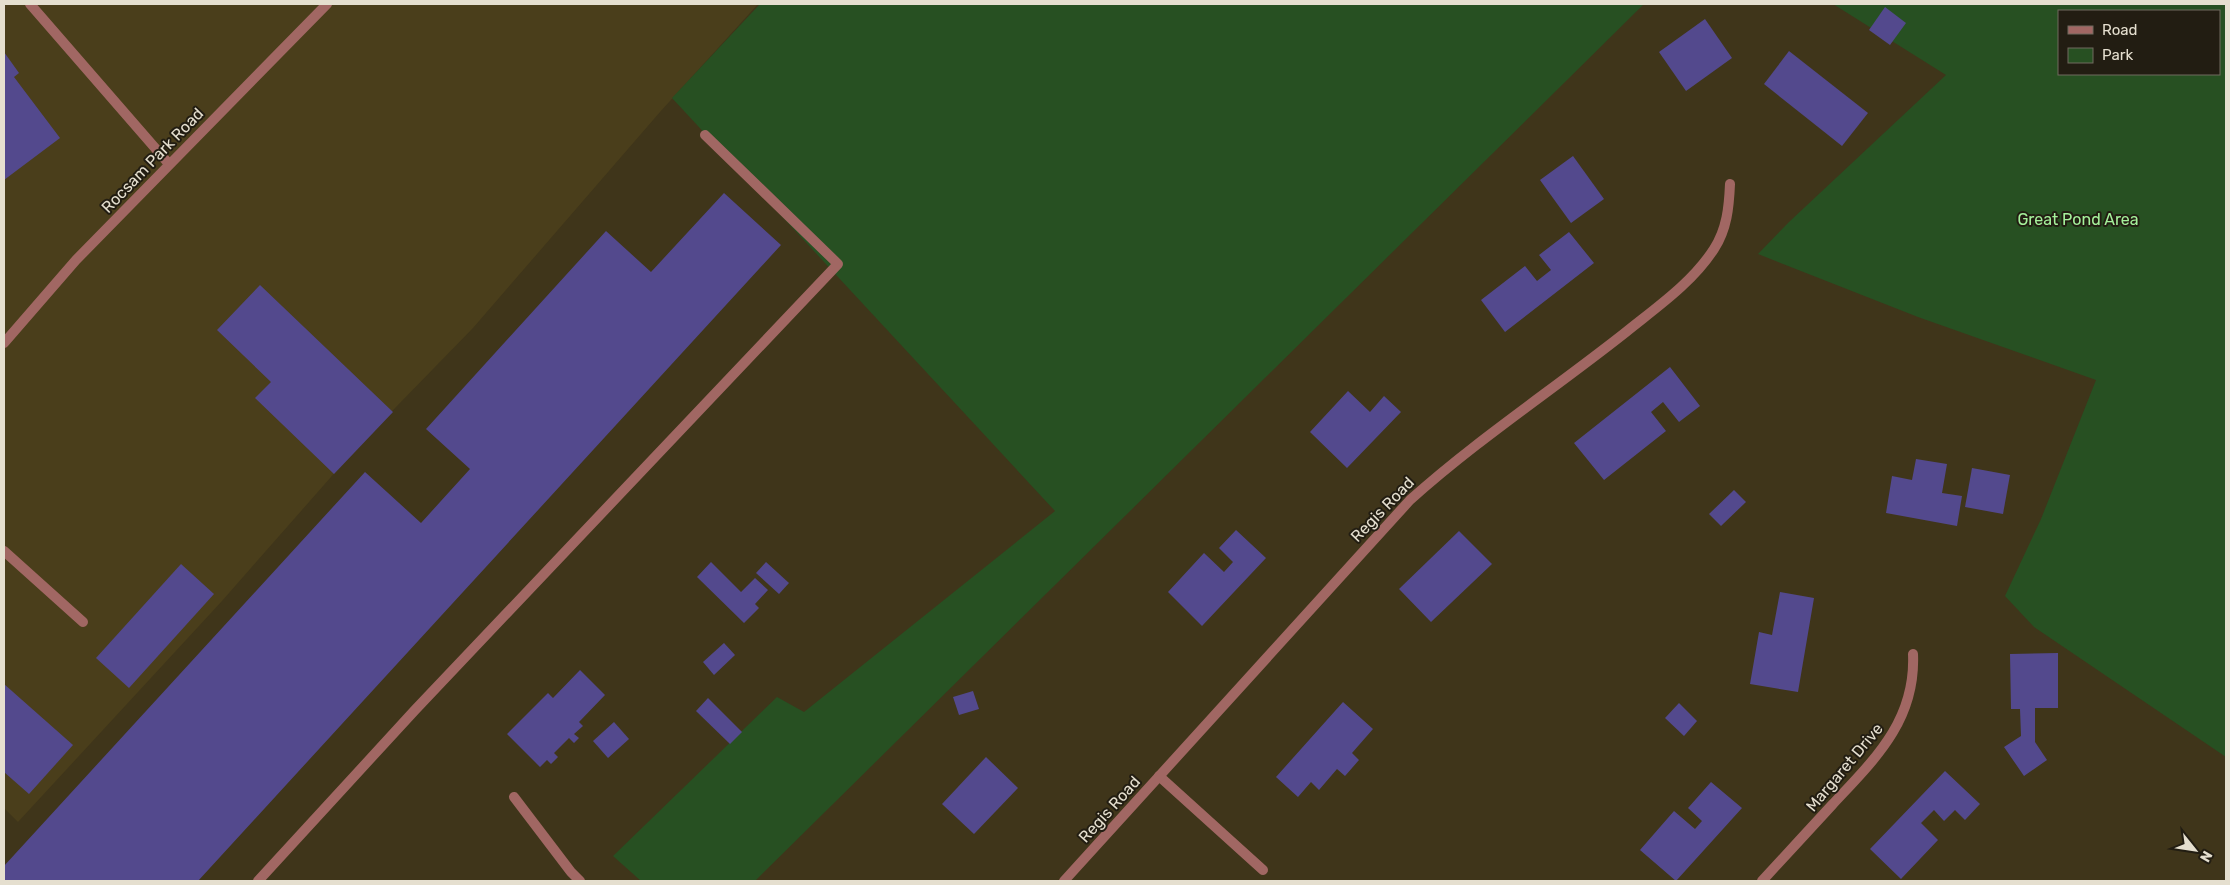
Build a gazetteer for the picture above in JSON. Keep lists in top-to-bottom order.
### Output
{
  "streets": {
    "street": ["Rocsam Park Road", "Regis Road", "Margaret Drive"]
  },
  "parks": ["Great Pond Area"],
  "legend": ["Road", "Park"],
  "north": "bottom right"
}
